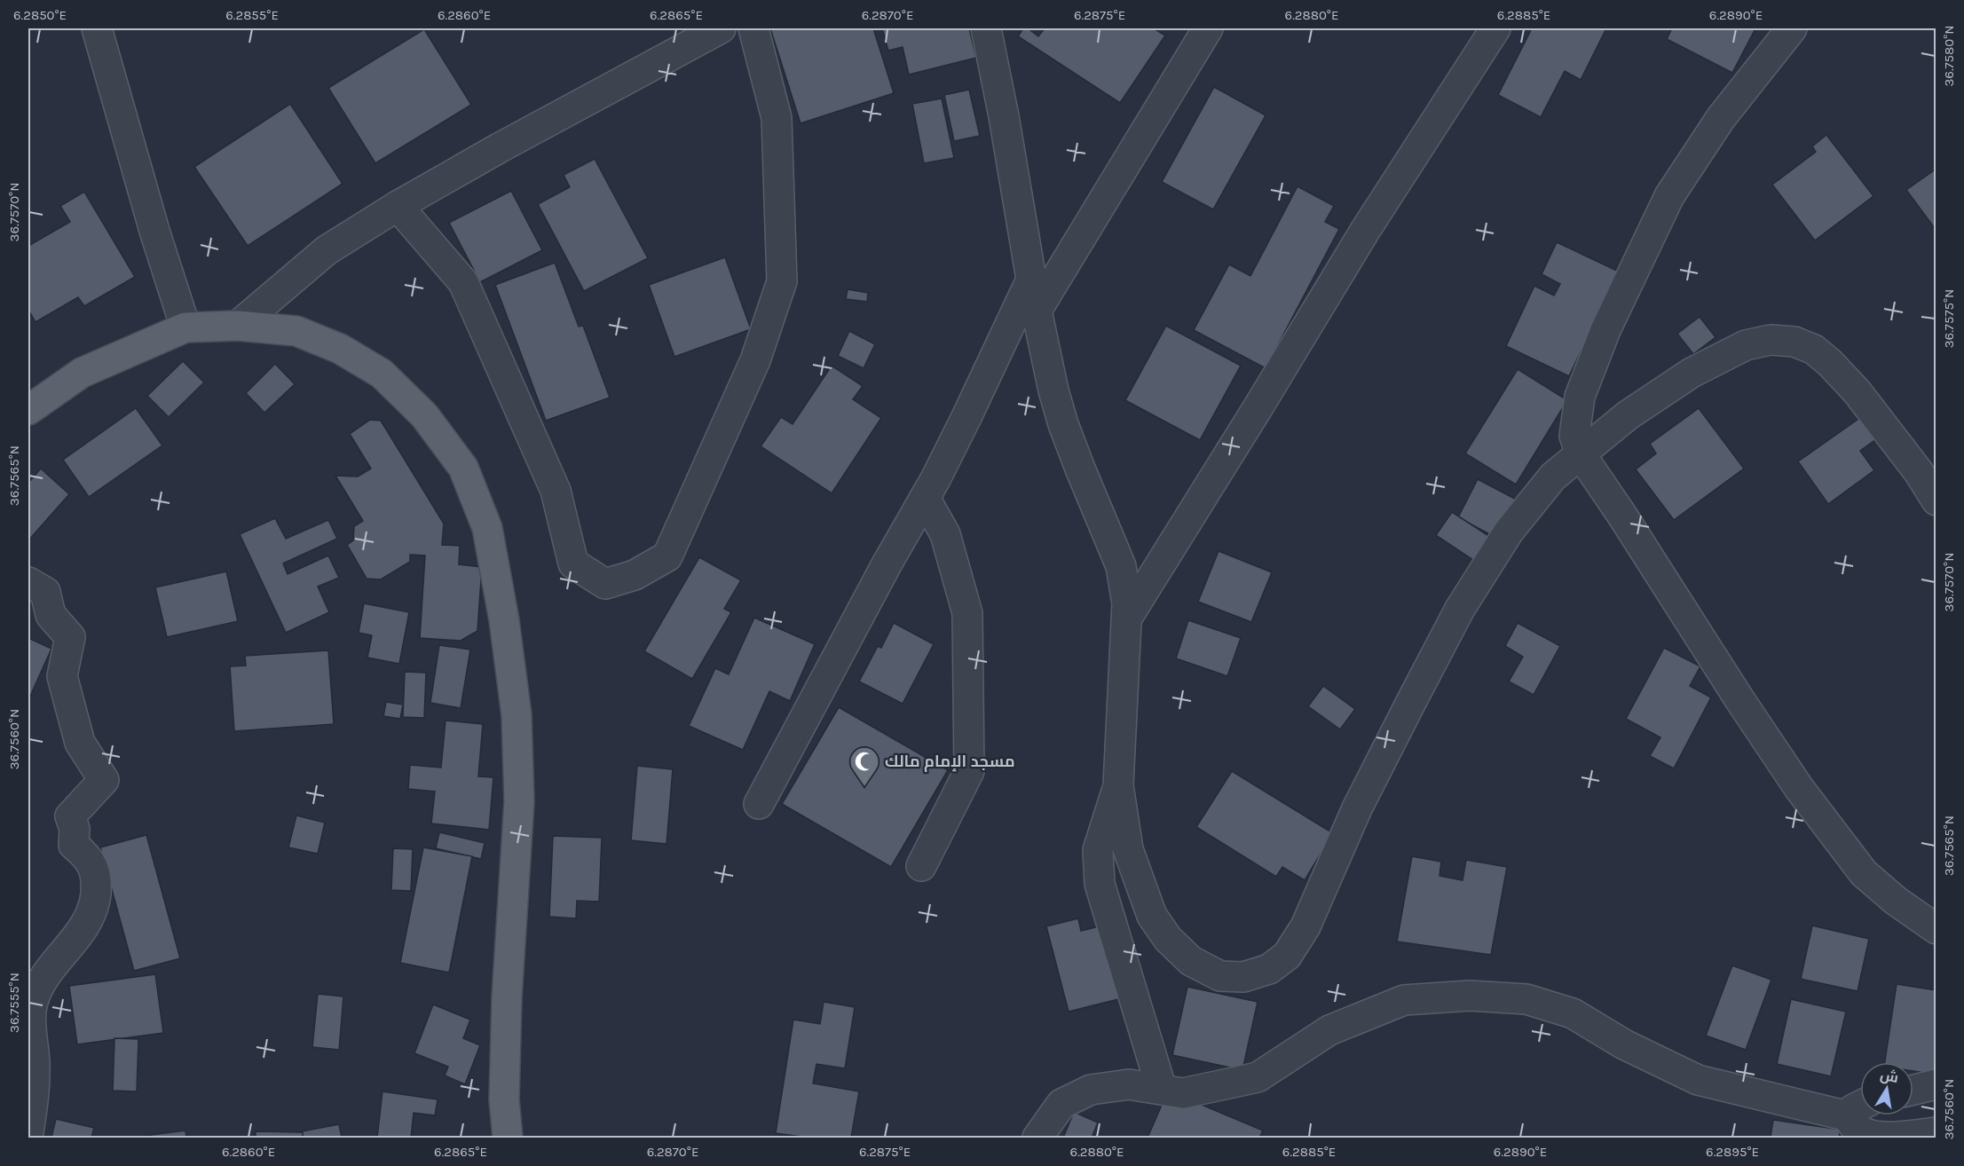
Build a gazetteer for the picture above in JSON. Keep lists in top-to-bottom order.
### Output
{
  "places": {
    "mosque": ["مسجد الإمام مالك"]
  },
  "north": "top",
  "coordinates": [
    "6.2850°E",
    "6.2855°E",
    "6.2860°E",
    "6.2865°E",
    "6.2870°E",
    "6.2875°E",
    "6.2880°E",
    "6.2885°E",
    "6.2890°E",
    "36.7580°N",
    "36.7570°N",
    "36.7575°N",
    "36.7565°N",
    "36.7560°N",
    "36.7555°N",
    "6.2895°E"
  ]
}
